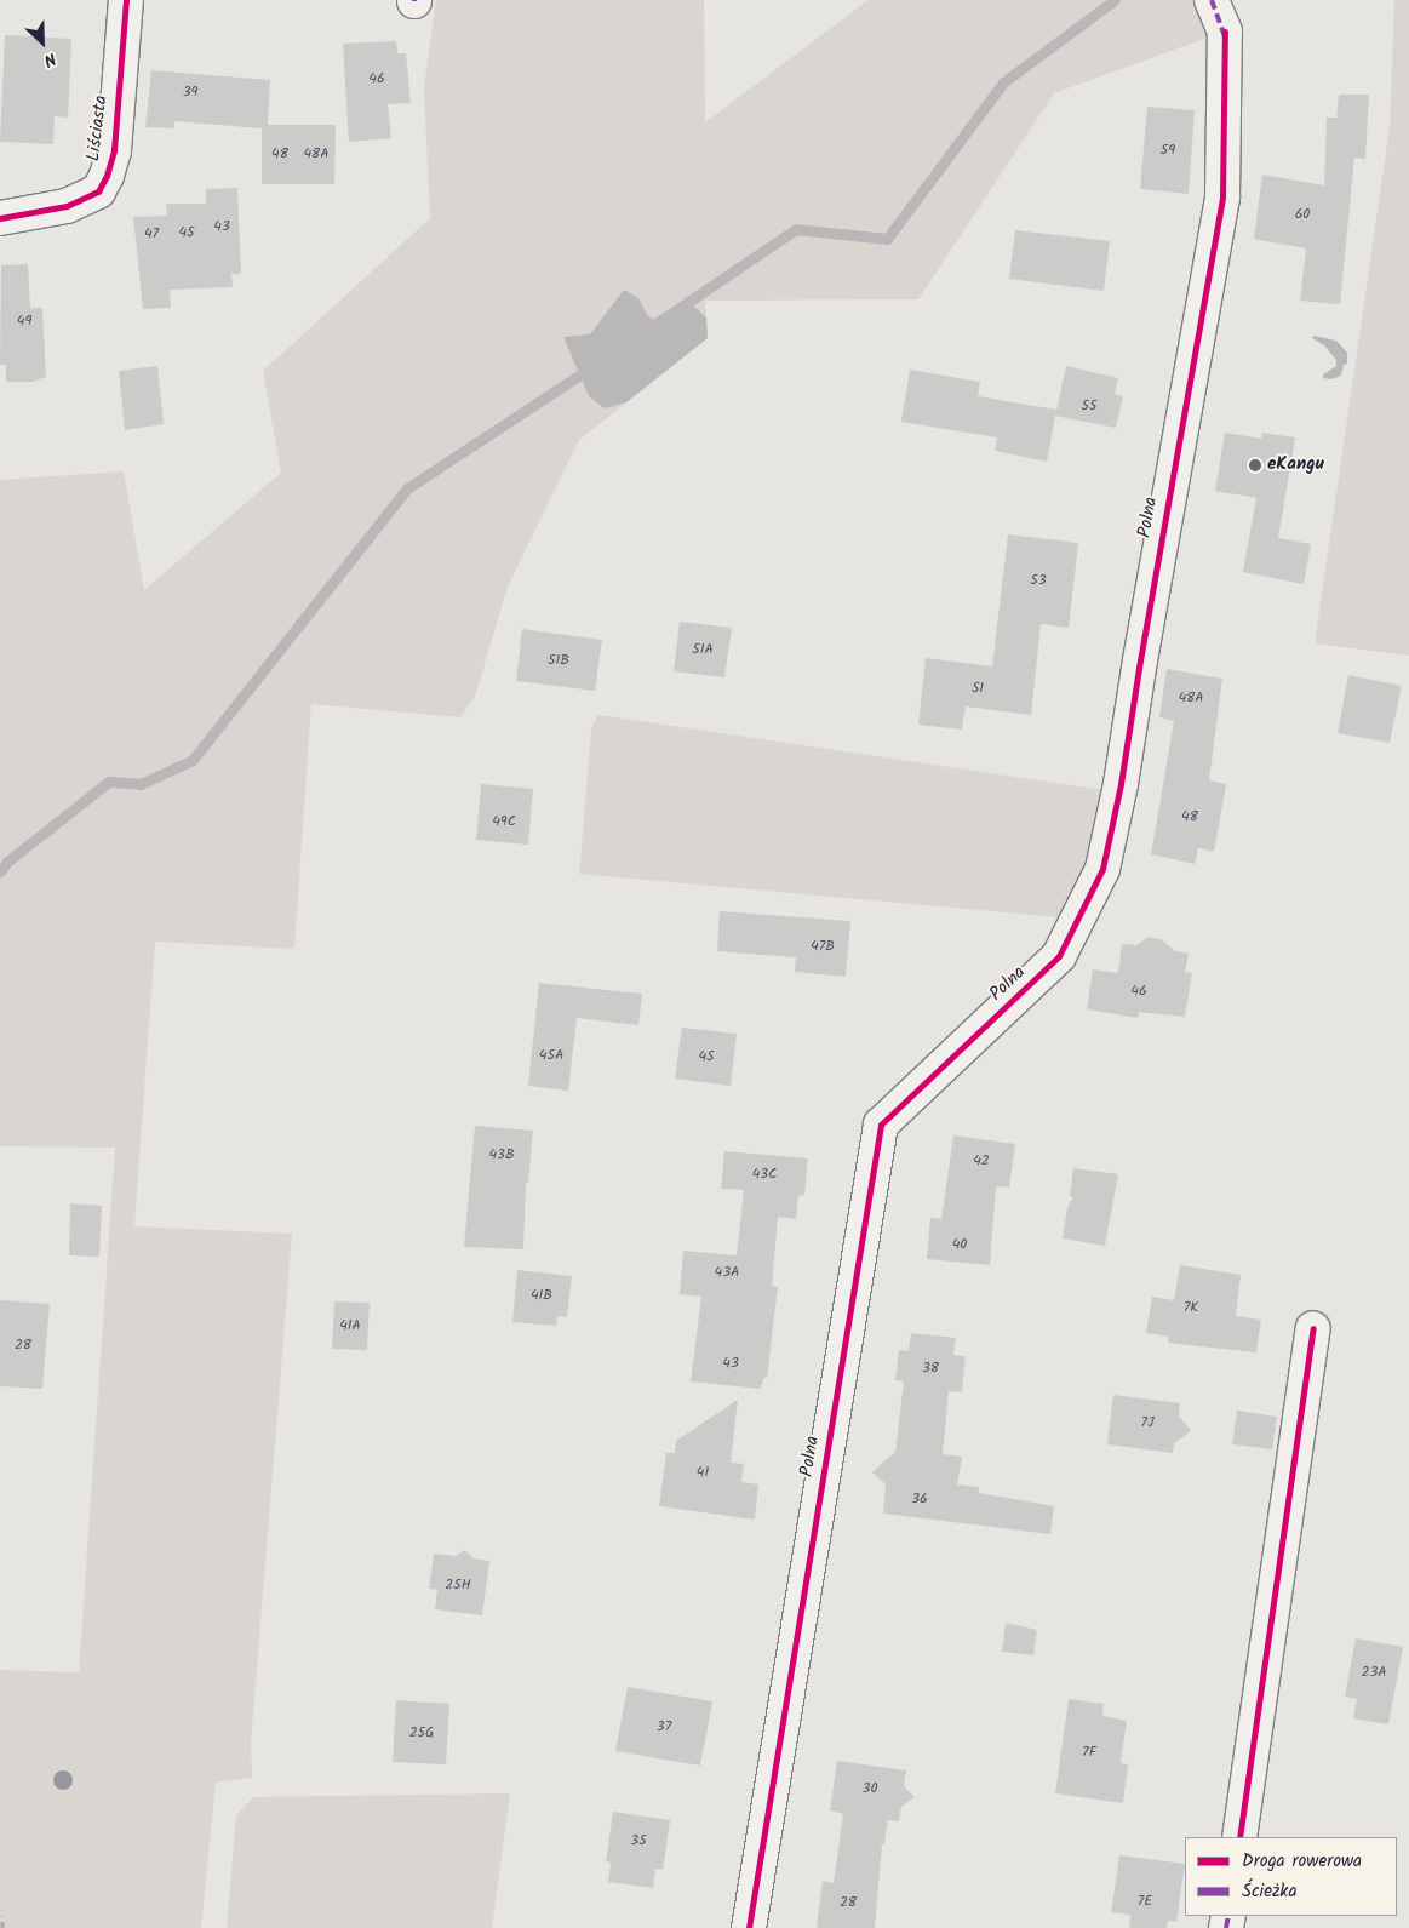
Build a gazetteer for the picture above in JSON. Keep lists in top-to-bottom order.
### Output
{
  "streets": {
    "street": ["Liściasta", "Polna"]
  },
  "places": ["eKangu"],
  "house_numbers": [
    "46",
    "39",
    "59",
    "48",
    "48A",
    "60",
    "43",
    "45",
    "47",
    "49",
    "55",
    "53",
    "51A",
    "51B",
    "51",
    "48A",
    "48",
    "49C",
    "47B",
    "46",
    "45A",
    "45",
    "43B",
    "42",
    "43C",
    "40",
    "43A",
    "41B",
    "7K",
    "41A",
    "28",
    "43",
    "38",
    "7J",
    "41",
    "36",
    "25H",
    "23A",
    "37",
    "25G",
    "7F",
    "30",
    "35",
    "7E",
    "28"
  ],
  "legend": ["Droga rowerowa", "Ścieżka"],
  "north": "bottom right"
}
